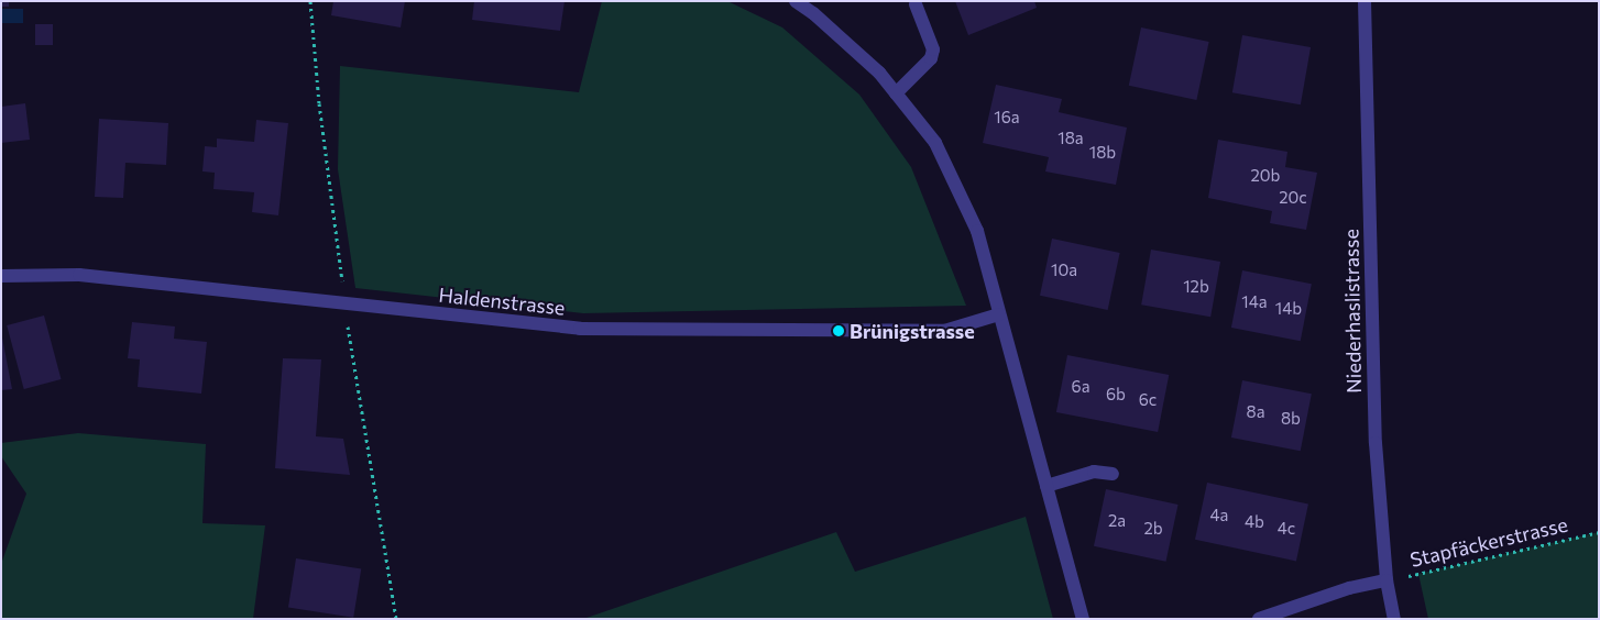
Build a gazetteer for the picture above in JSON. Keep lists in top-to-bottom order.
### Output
{
  "streets": {
    "street": ["Haldenstrasse", "Niederhaslistrasse"],
    "path": ["Stapfäckerstrasse"]
  },
  "crossings": [
    ["Niederhaslistrasse", "Stapfäckerstrasse"]
  ],
  "places": ["Brünigstrasse"],
  "house_numbers": [
    "16a",
    "18a",
    "18b",
    "20b",
    "20c",
    "10a",
    "12b",
    "14a",
    "14b",
    "6a",
    "6b",
    "6c",
    "8a",
    "8b",
    "4a",
    "2a",
    "4b",
    "2b",
    "4c"
  ]
}
